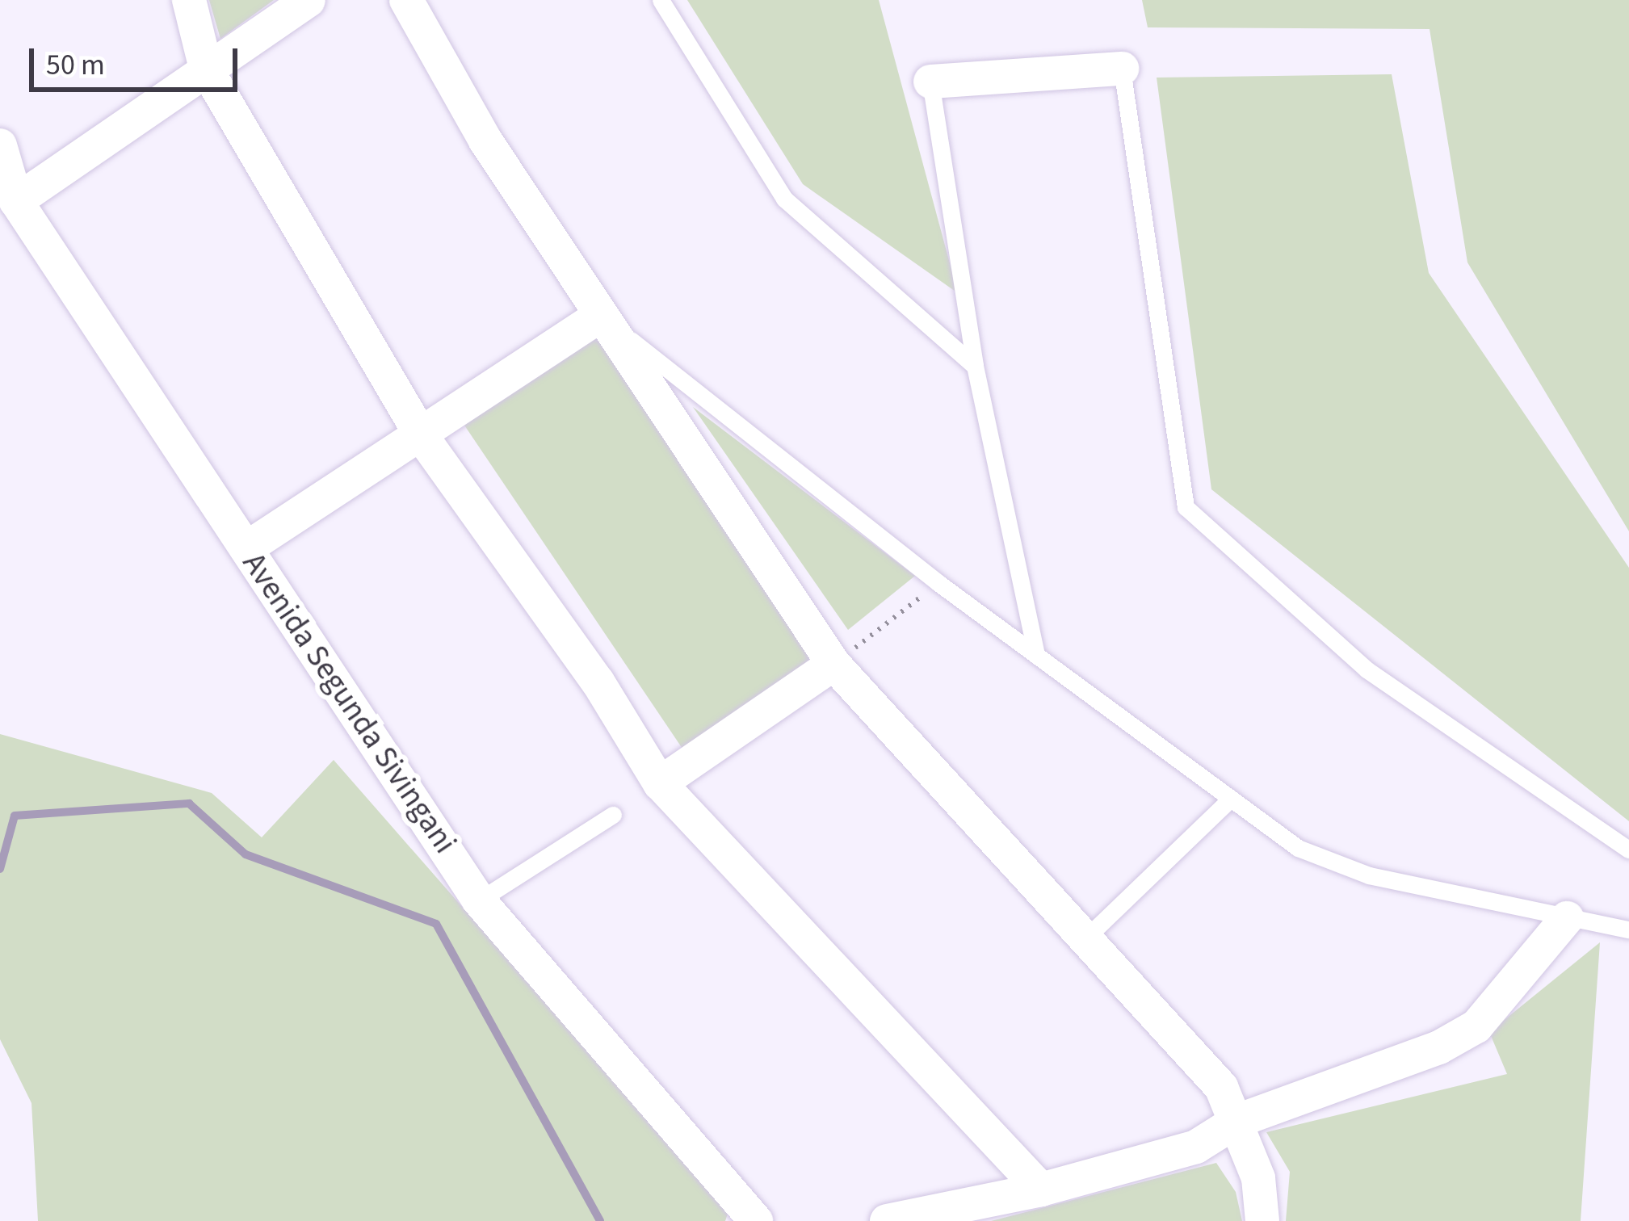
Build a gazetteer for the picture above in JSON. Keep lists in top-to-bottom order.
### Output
{
  "streets": {
    "street": ["Avenida Segunda Sivingani"]
  },
  "scale_bar": "50 m"
}
